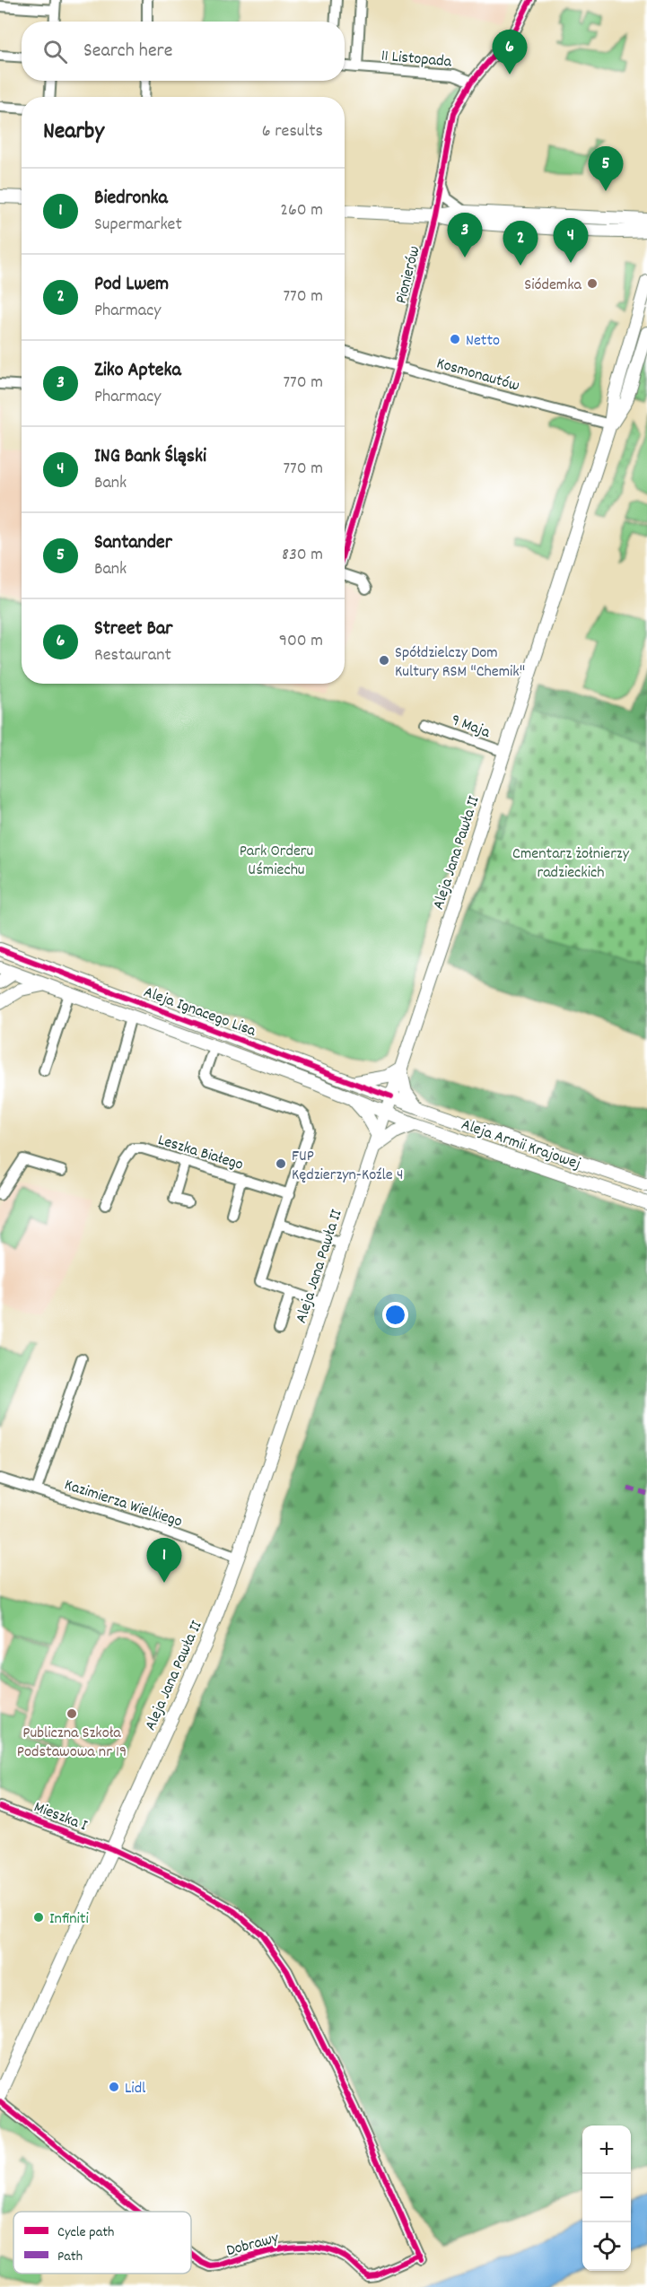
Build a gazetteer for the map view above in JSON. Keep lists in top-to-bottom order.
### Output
{
  "streets": {
    "main road": ["Aleja Jana Pawła II", "Aleja Ignacego Lisa", "Aleja Armii Krajowej"],
    "street": [
      "11 Listopada",
      "Pionierów",
      "Kosmonautów",
      "9 Maja",
      "Leszka Białego",
      "Kazimierza Wielkiego",
      "Mieszka I",
      "Dobrawy"
    ]
  },
  "crossings": [
    ["11 Listopada", "Pionierów"],
    ["Pionierów", "Kosmonautów"],
    ["Kosmonautów", "Aleja Jana Pawła II"],
    ["9 Maja", "Aleja Jana Pawła II"],
    ["Aleja Jana Pawła II", "Aleja Ignacego Lisa"],
    ["Aleja Jana Pawła II", "Aleja Armii Krajowej"],
    ["Aleja Jana Pawła II", "Kazimierza Wielkiego"],
    ["Aleja Jana Pawła II", "Mieszka I"],
    ["Aleja Ignacego Lisa", "Aleja Armii Krajowej"],
    ["Mieszka I", "Dobrawy"]
  ],
  "parks": ["Park Orderu Uśmiechu", "Cmentarz żołnierzy radzieckich"],
  "places": [
    "Siódemka",
    "Netto",
    "Spółdzielczy Dom Kultury RSM \"Chemik\"",
    "FUP Kędzierzyn-Koźle 4",
    "Publiczna Szkoła Podstawowa nr 19",
    "Infiniti",
    "Lidl"
  ],
  "legend": ["Cycle path", "Path"],
  "page": {
    "search": "Search here",
    "pins": [
      "6",
      "5",
      "3",
      "4",
      "2",
      "1"
    ],
    "heading": ["Nearby", "6 results"],
    "list": [
      {
        "mark": "1",
        "name": "Biedronka",
        "note": "Supermarket",
        "value": "260 m"
      },
      {
        "mark": "2",
        "name": "Pod Lwem",
        "note": "Pharmacy",
        "value": "770 m"
      },
      {
        "mark": "3",
        "name": "Ziko Apteka",
        "note": "Pharmacy",
        "value": "770 m"
      },
      {
        "mark": "4",
        "name": "ING Bank Śląski",
        "note": "Bank",
        "value": "770 m"
      },
      {
        "mark": "5",
        "name": "Santander",
        "note": "Bank",
        "value": "830 m"
      },
      {
        "mark": "6",
        "name": "Street Bar",
        "note": "Restaurant",
        "value": "900 m"
      }
    ],
    "map_buttons": ["+", "−"]
  }
}
